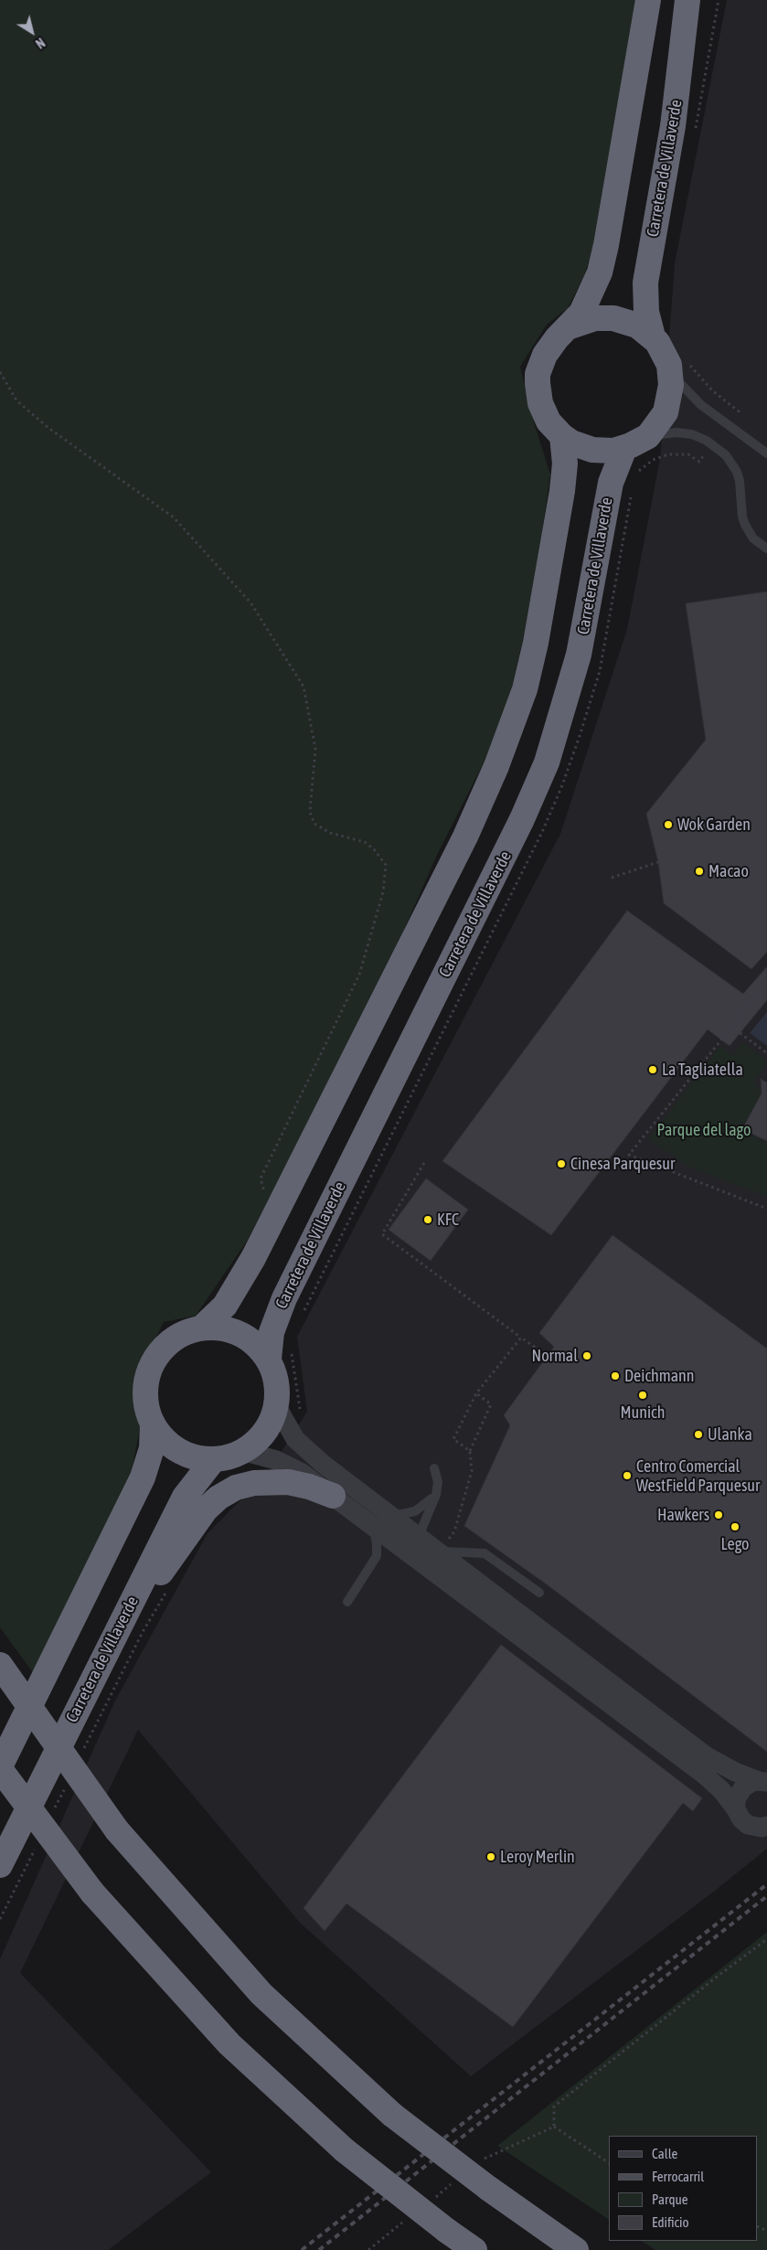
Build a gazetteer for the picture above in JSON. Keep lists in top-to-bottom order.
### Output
{
  "streets": {
    "highway": ["Carretera de Villaverde"]
  },
  "parks": ["Parque del lago"],
  "places": [
    "Wok Garden",
    "Macao",
    "La Tagliatella",
    "Cinesa Parquesur",
    "KFC",
    "Normal",
    "Deichmann",
    "Munich",
    "Ulanka",
    "Centro Comercial WestField Parquesur",
    "Hawkers",
    "Lego",
    "Leroy Merlin"
  ],
  "legend": [
    "Calle",
    "Ferrocarril",
    "Parque",
    "Edificio"
  ],
  "north": "bottom right"
}
